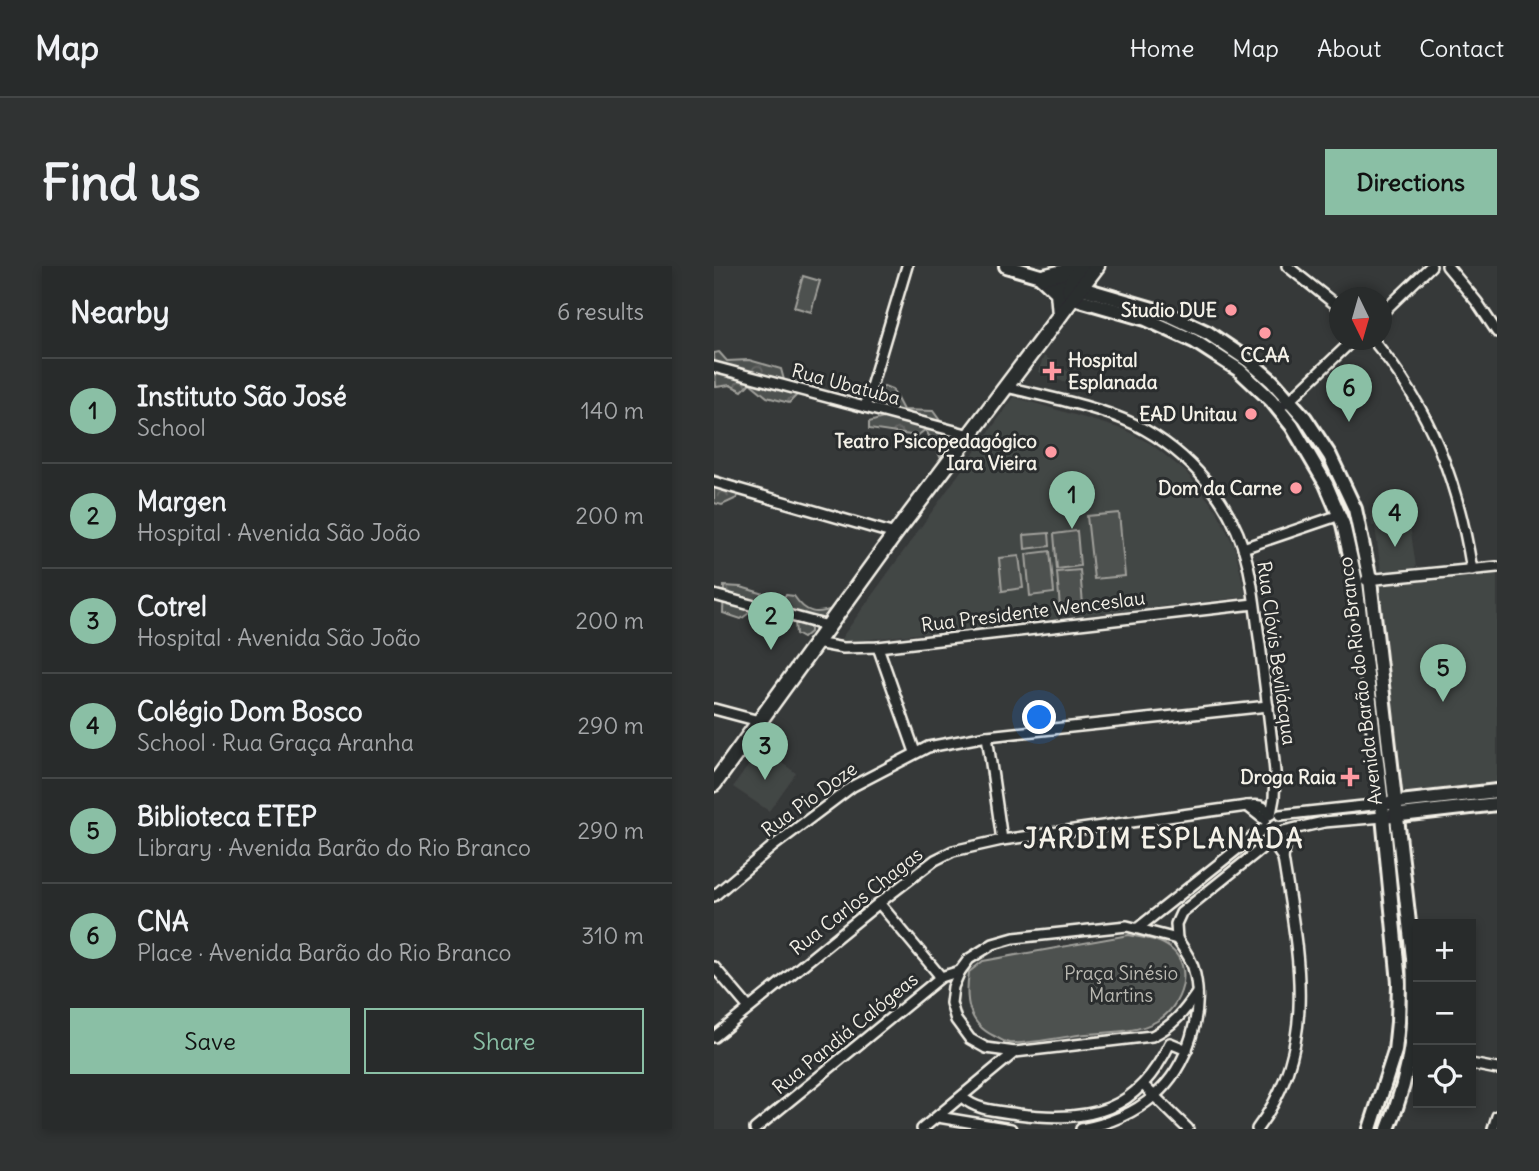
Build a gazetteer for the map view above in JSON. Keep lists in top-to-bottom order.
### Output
{
  "streets": {
    "main road": ["Avenida Barão do Rio Branco"],
    "street": [
      "Rua Ubatuba",
      "Rua Presidente Wenceslau",
      "Rua Clóvis Bevilácqua",
      "Rua Pio Doze",
      "Rua Carlos Chagas",
      "Rua Pandiá Calógeas"
    ]
  },
  "crossings": [
    ["Rua Presidente Wenceslau", "Rua Clóvis Bevilácqua"],
    ["Rua Clóvis Bevilácqua", "Rua Pio Doze"],
    ["Rua Clóvis Bevilácqua", "Rua Carlos Chagas"]
  ],
  "districts": ["JARDIM ESPLANADA"],
  "parks": ["Praça Sinésio Martins"],
  "places": {
    "other": [
      "Studio DUE",
      "CCAA",
      "EAD Unitau",
      "Teatro Psicopedagógico Iara Vieira",
      "Dom da Carne"
    ],
    "health": ["Hospital Esplanada", "Droga Raia"]
  },
  "north": "bottom",
  "page": {
    "header": "Map",
    "nav": [
      "Home",
      "Map",
      "About",
      "Contact"
    ],
    "buttons": [
      "Directions",
      ["Save", "Share"]
    ],
    "title": "Find us",
    "heading": ["Nearby", "6 results"],
    "list": [
      {
        "mark": "1",
        "name": "Instituto São José",
        "note": "School",
        "value": "140 m"
      },
      {
        "mark": "2",
        "name": "Margen",
        "note": "Hospital · Avenida São João",
        "value": "200 m"
      },
      {
        "mark": "3",
        "name": "Cotrel",
        "note": "Hospital · Avenida São João",
        "value": "200 m"
      },
      {
        "mark": "4",
        "name": "Colégio Dom Bosco",
        "note": "School · Rua Graça Aranha",
        "value": "290 m"
      },
      {
        "mark": "5",
        "name": "Biblioteca ETEP",
        "note": "Library · Avenida Barão do Rio Branco",
        "value": "290 m"
      },
      {
        "mark": "6",
        "name": "CNA",
        "note": "Place · Avenida Barão do Rio Branco",
        "value": "310 m"
      }
    ],
    "pins": [
      "6",
      "1",
      "4",
      "2",
      "5",
      "3"
    ],
    "map_buttons": ["+", "−"]
  }
}
